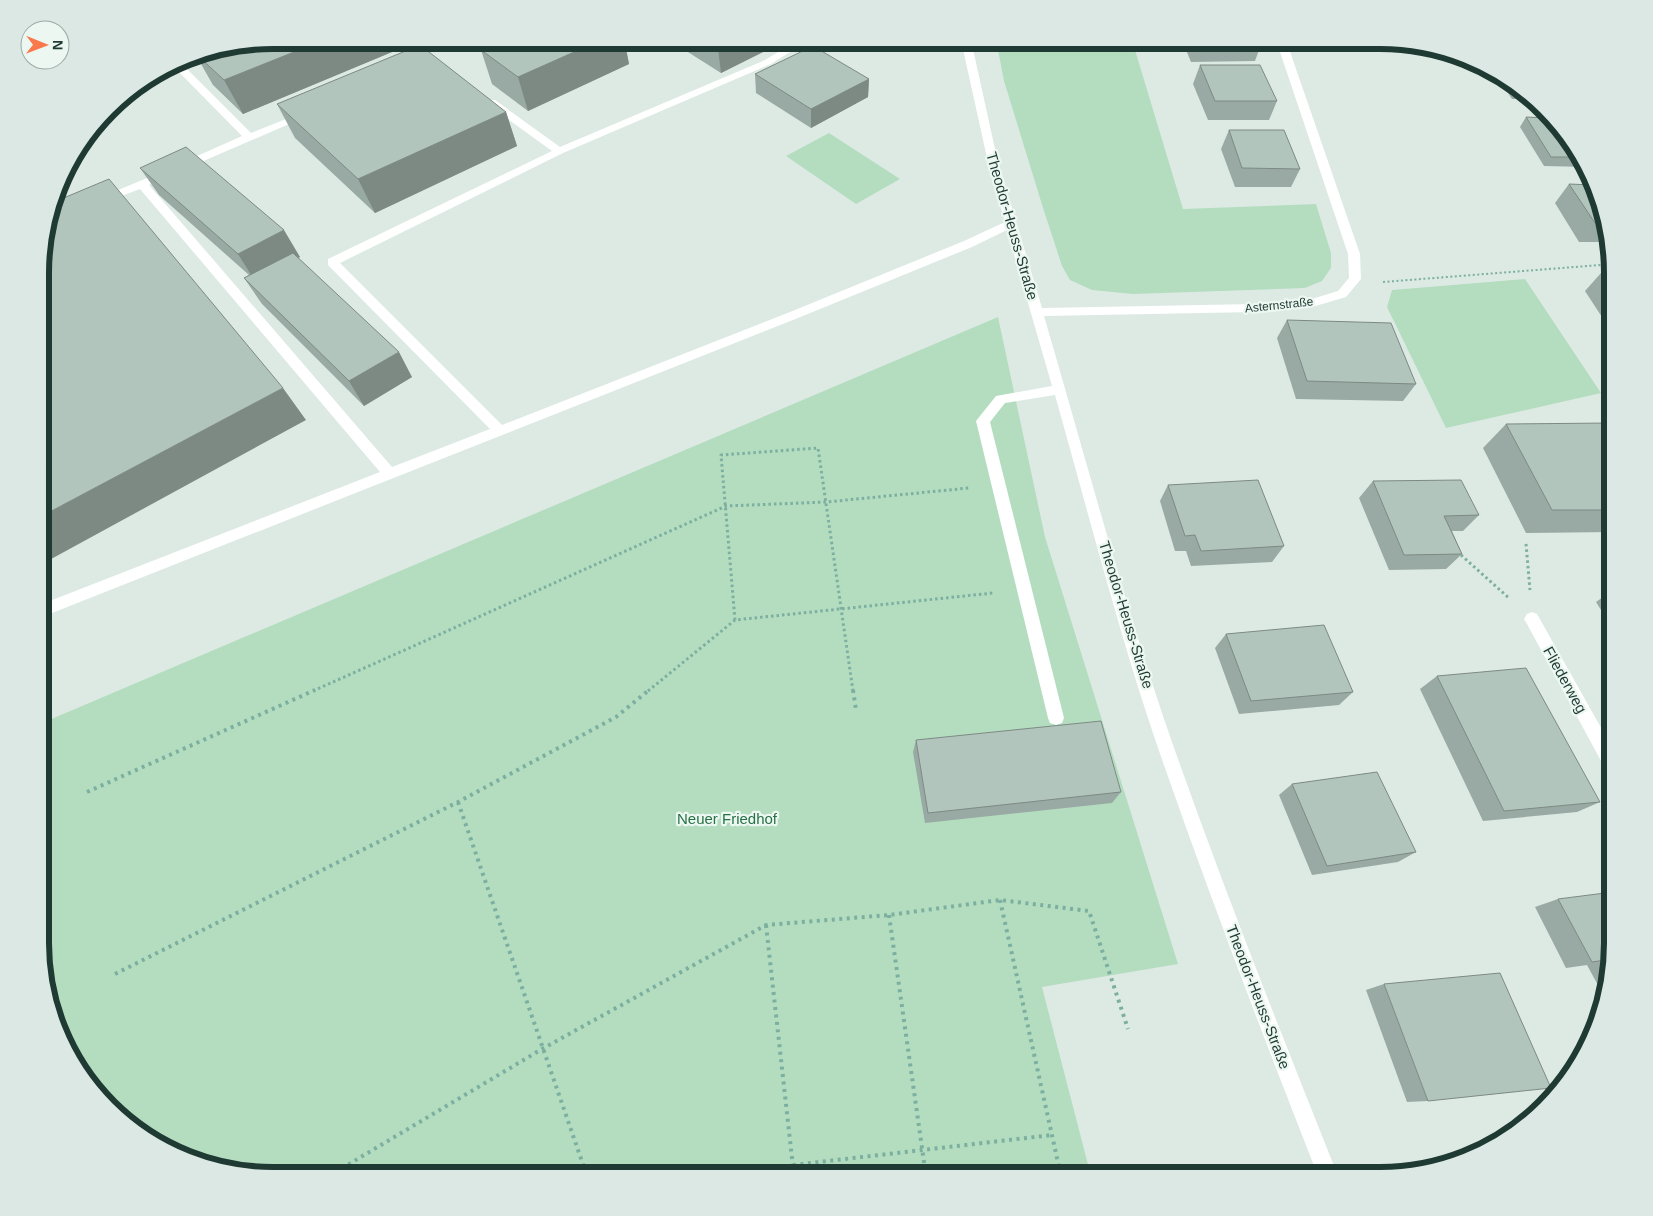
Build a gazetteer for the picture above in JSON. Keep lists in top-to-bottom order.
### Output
{
  "streets": {
    "street": ["Theodor-Heuss-Straße", "Asternstraße", "Fliederweg"]
  },
  "crossings": [
    ["Theodor-Heuss-Straße", "Asternstraße"]
  ],
  "parks": ["Neuer Friedhof"],
  "north": "right"
}
